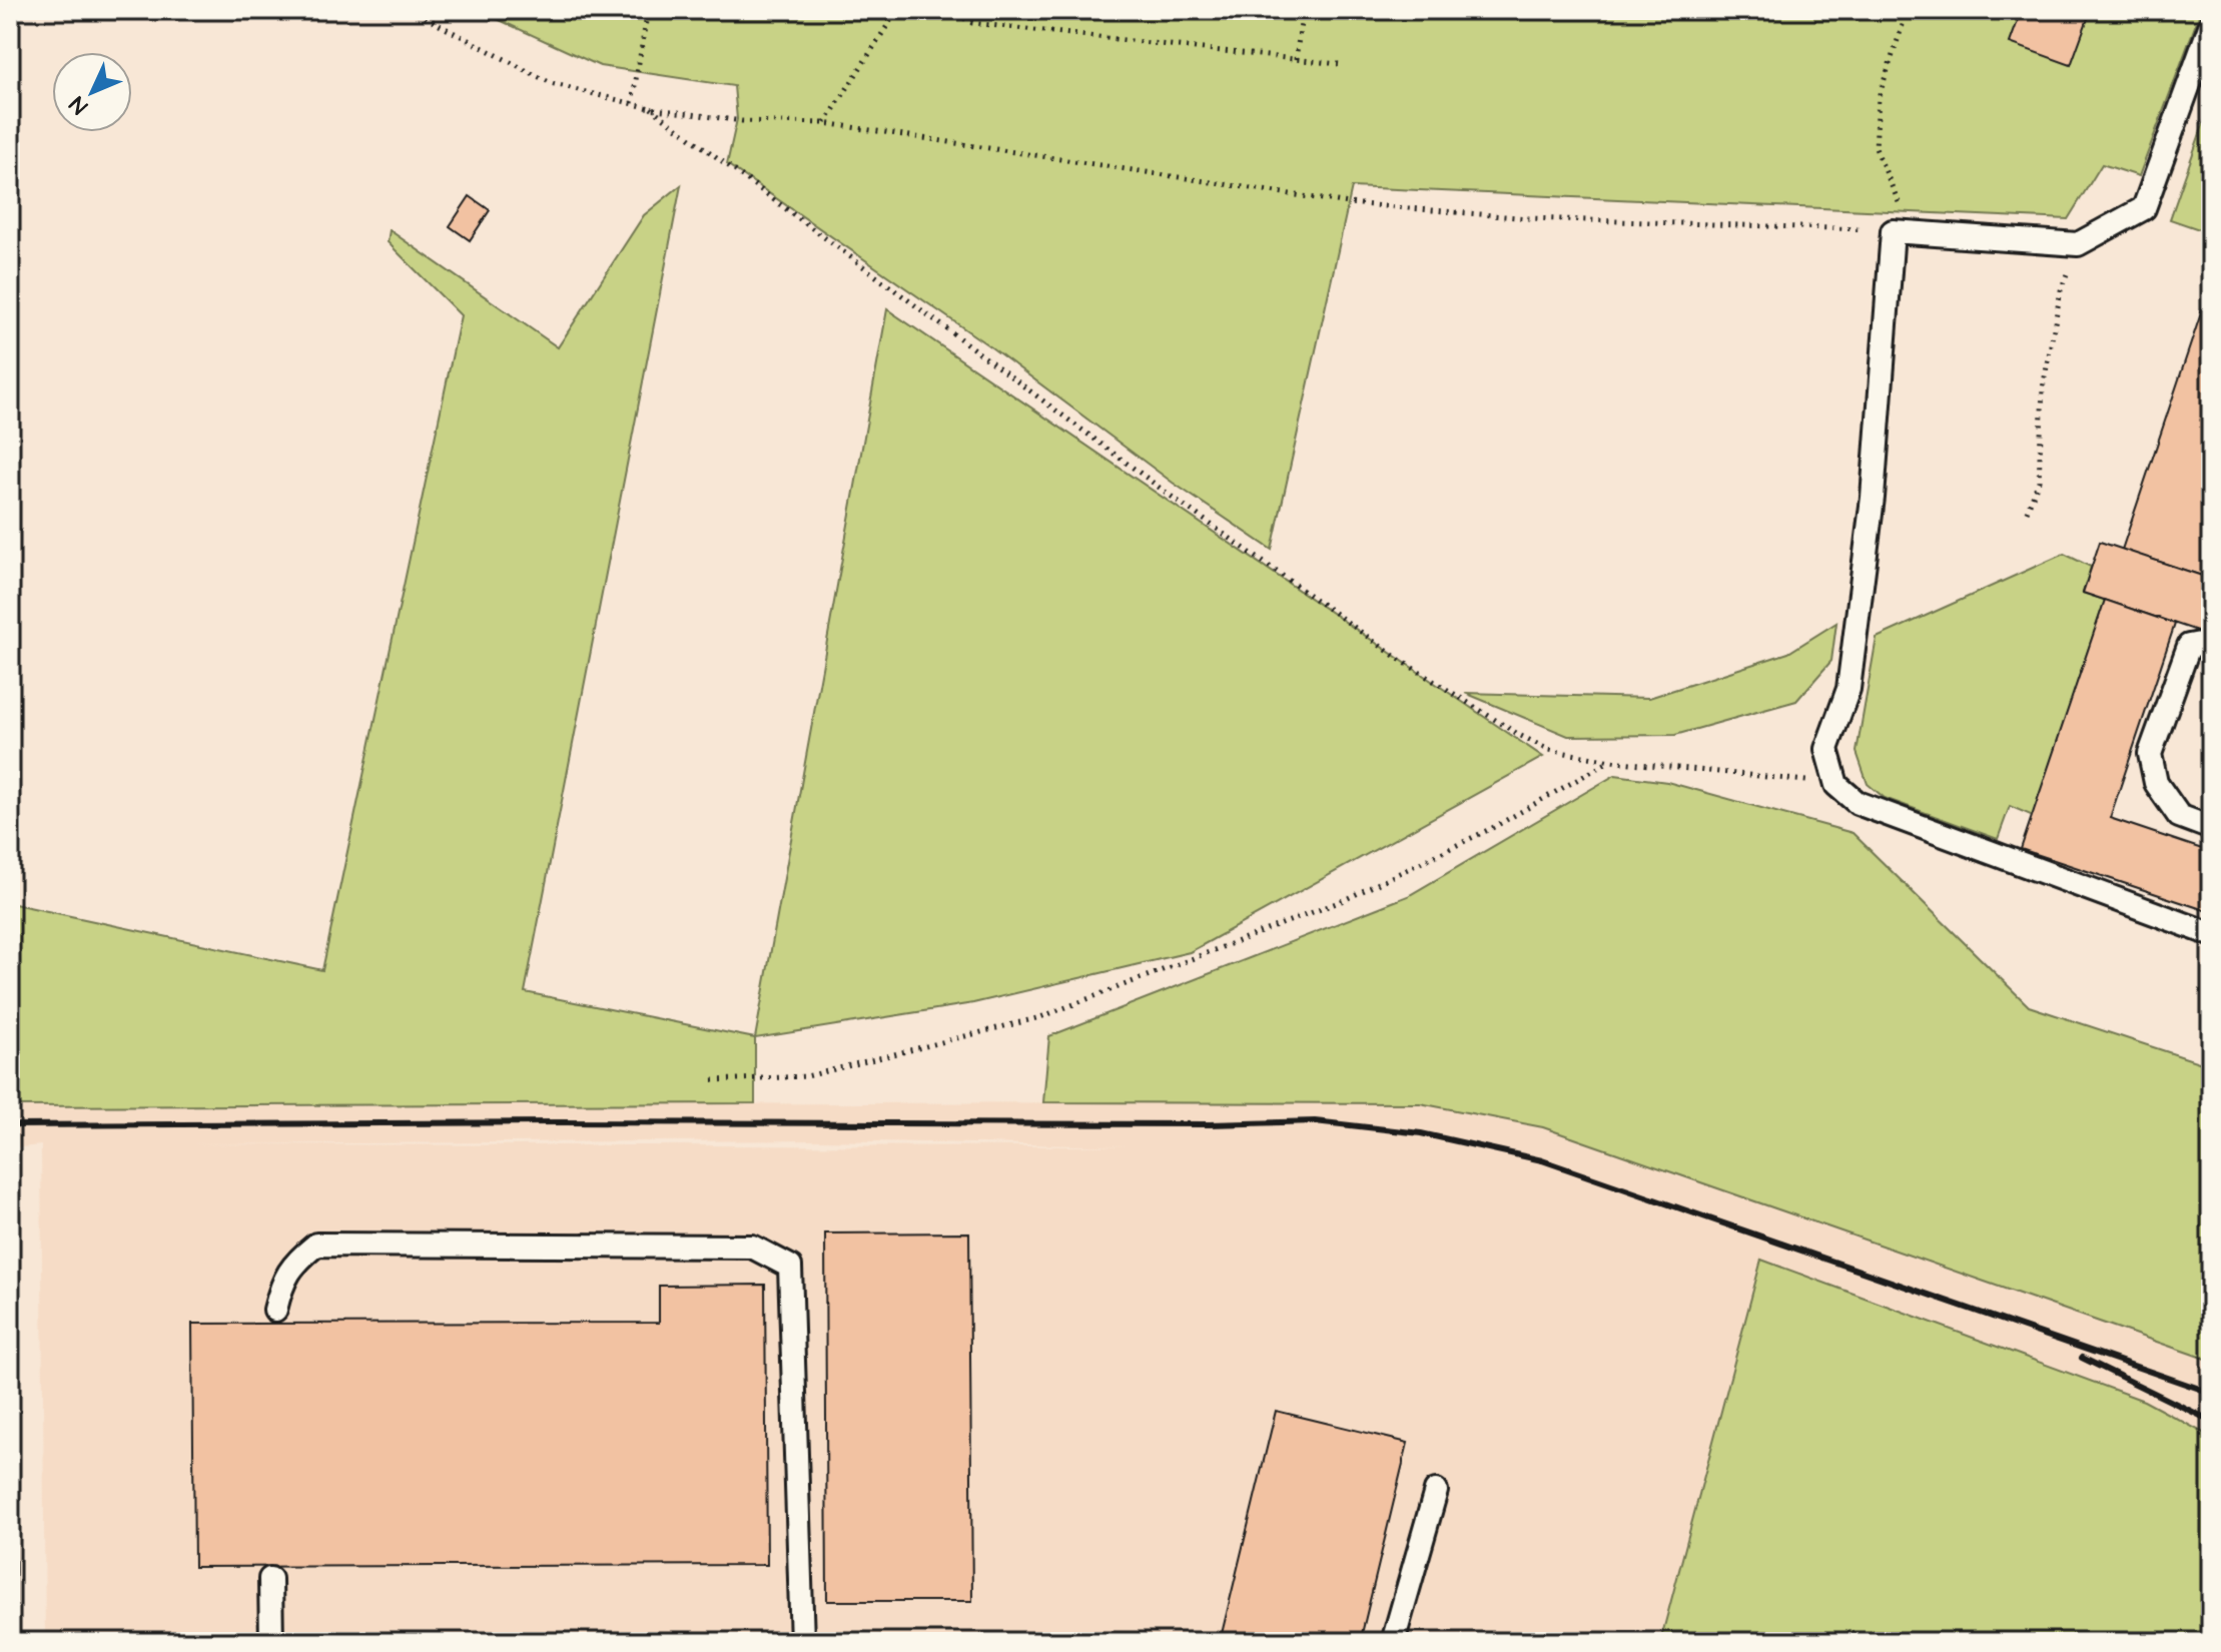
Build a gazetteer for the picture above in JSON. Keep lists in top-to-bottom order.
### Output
{
  "north": "bottom left"
}
